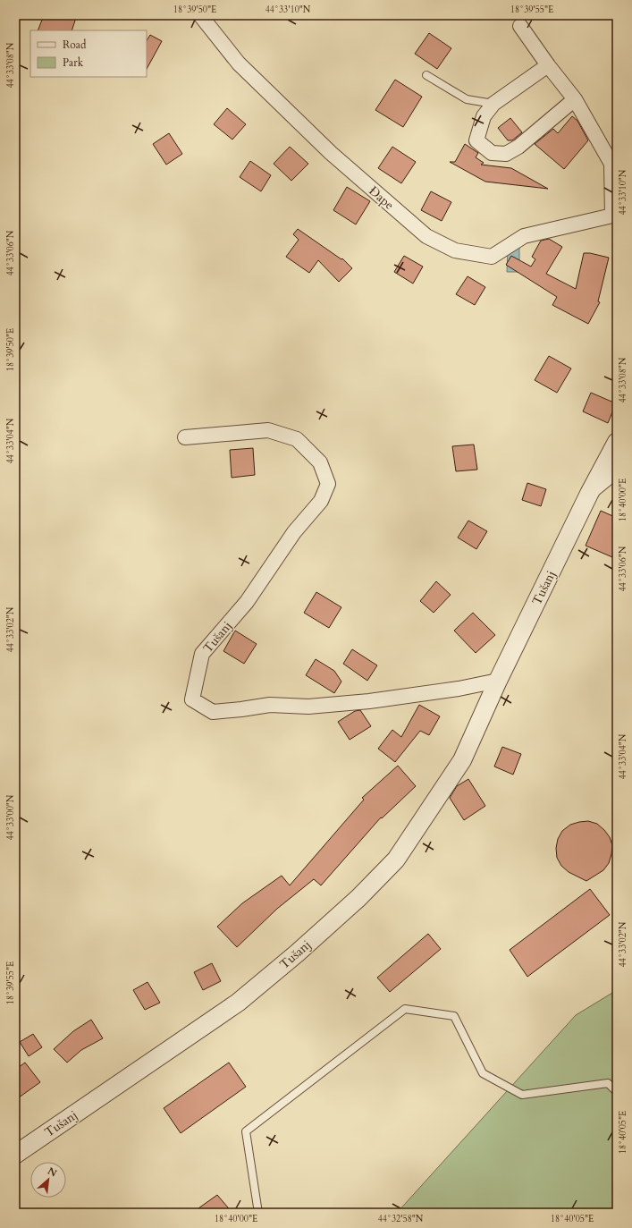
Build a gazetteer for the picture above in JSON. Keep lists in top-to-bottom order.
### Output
{
  "streets": {
    "street": ["Đape", "Tušanj"]
  },
  "legend": ["Road", "Park"],
  "north": "top right",
  "coordinates": [
    "18°39'50\"E",
    "44°33'10\"N",
    "18°39'55\"E",
    "44°33'08\"N",
    "44°33'06\"N",
    "44°33'04\"N",
    "18°40'00\"E",
    "44°33'02\"N",
    "44°33'00\"N",
    "18°40'05\"E",
    "44°32'58\"N"
  ]
}
